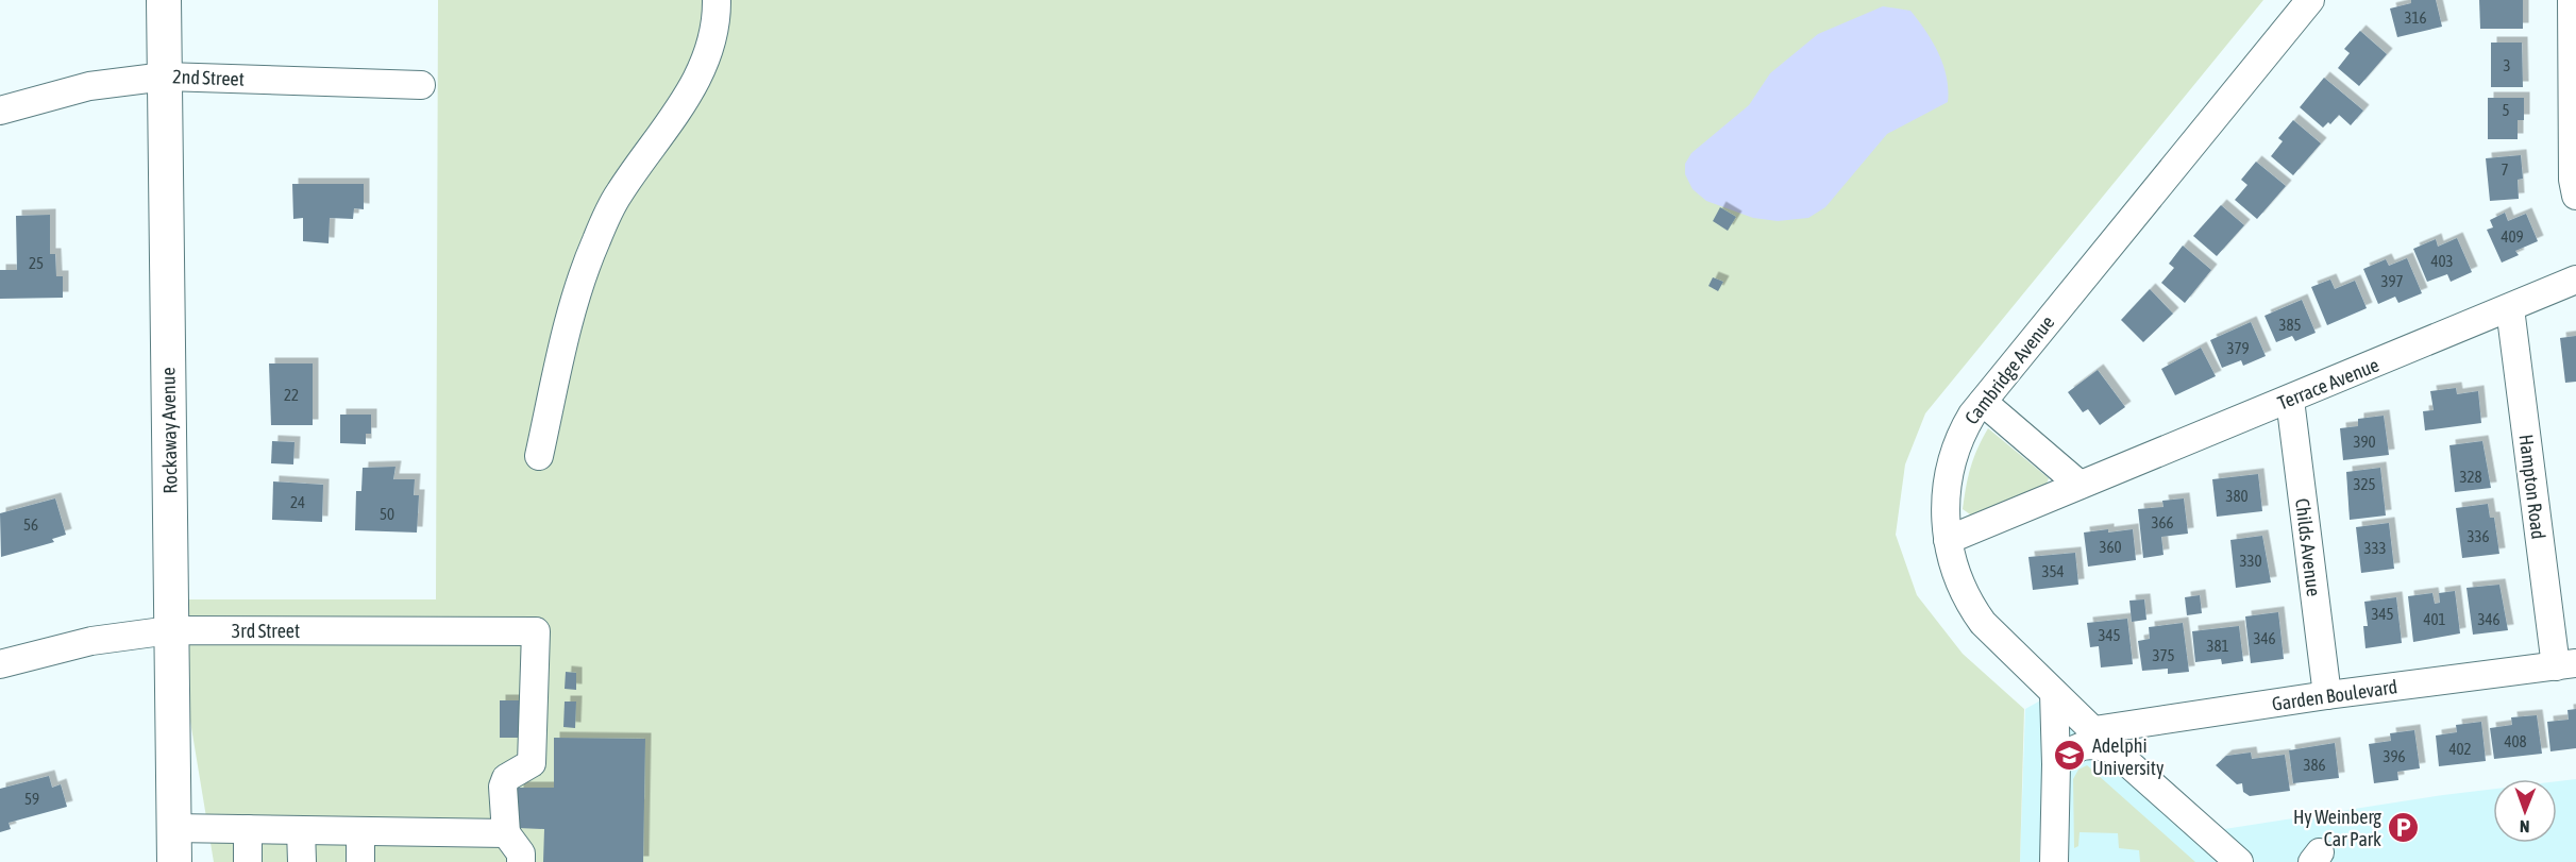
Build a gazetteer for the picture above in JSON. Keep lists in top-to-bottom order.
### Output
{
  "streets": {
    "main road": ["Rockaway Avenue"],
    "street": [
      "2nd Street",
      "Cambridge Avenue",
      "Terrace Avenue",
      "Hampton Road",
      "Childs Avenue",
      "3rd Street",
      "Garden Boulevard"
    ]
  },
  "crossings": [
    ["2nd Street", "Rockaway Avenue"],
    ["Cambridge Avenue", "Terrace Avenue"],
    ["Cambridge Avenue", "Garden Boulevard"],
    ["Terrace Avenue", "Hampton Road"],
    ["Terrace Avenue", "Childs Avenue"],
    ["Rockaway Avenue", "3rd Street"],
    ["Hampton Road", "Garden Boulevard"],
    ["Childs Avenue", "Garden Boulevard"]
  ],
  "places": {
    "school or university": ["Adelphi University"],
    "parking": ["Hy Weinberg Car Park"]
  },
  "house_numbers": [
    "316",
    "3",
    "5",
    "7",
    "409",
    "403",
    "25",
    "397",
    "385",
    "379",
    "22",
    "390",
    "328",
    "325",
    "380",
    "24",
    "50",
    "366",
    "56",
    "336",
    "360",
    "333",
    "330",
    "354",
    "345",
    "401",
    "346",
    "345",
    "346",
    "381",
    "375",
    "408",
    "402",
    "396",
    "386",
    "59"
  ],
  "north": "bottom"
}
